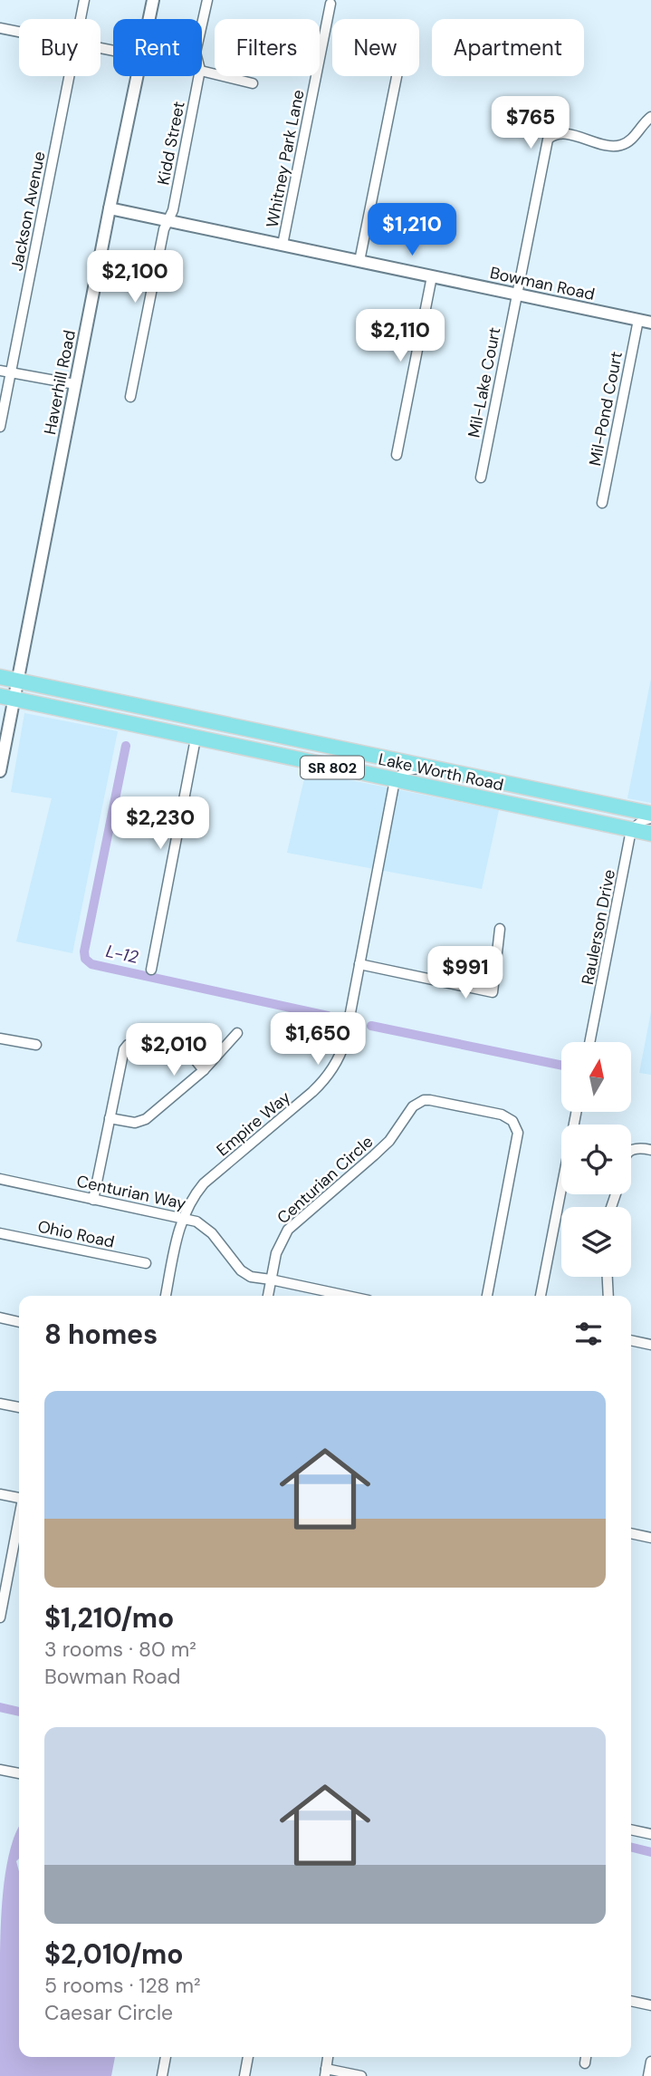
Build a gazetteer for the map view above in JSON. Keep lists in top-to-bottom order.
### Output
{
  "streets": {
    "main road": ["SR 802", "Lake Worth Road"],
    "street": [
      "Kidd Street",
      "Whitney Park Lane",
      "Jackson Avenue",
      "Bowman Road",
      "Haverhill Road",
      "Mil-Lake Court",
      "Mil-Pond Court",
      "Raulerson Drive",
      "Empire Way",
      "Centurian Circle",
      "Centurian Way",
      "Ohio Road"
    ]
  },
  "crossings": [
    ["Kidd Street", "Bowman Road"],
    ["Whitney Park Lane", "Bowman Road"],
    ["Bowman Road", "Haverhill Road"],
    ["Bowman Road", "Mil-Lake Court"],
    ["Bowman Road", "Mil-Pond Court"],
    ["Haverhill Road", "Lake Worth Road"],
    ["Lake Worth Road", "Raulerson Drive"],
    ["Lake Worth Road", "Empire Way"],
    ["Empire Way", "Centurian Way"],
    ["Centurian Circle", "Centurian Way"]
  ],
  "water": ["L-12"],
  "north": "top",
  "page": {
    "chip": [
      "Buy",
      "Rent",
      "Filters",
      "New",
      "Apartment"
    ],
    "price": [
      "$765",
      "$1,210",
      "$2,100",
      "$2,110",
      "$2,230",
      "$991",
      "$1,650",
      "$2,010"
    ],
    "heading": "8 homes",
    "list": [
      {
        "name": "$1,210/mo",
        "note": "3 rooms · 80 m² · Bowman Road"
      },
      {
        "name": "$2,010/mo",
        "note": "5 rooms · 128 m² · Caesar Circle"
      }
    ]
  }
}
